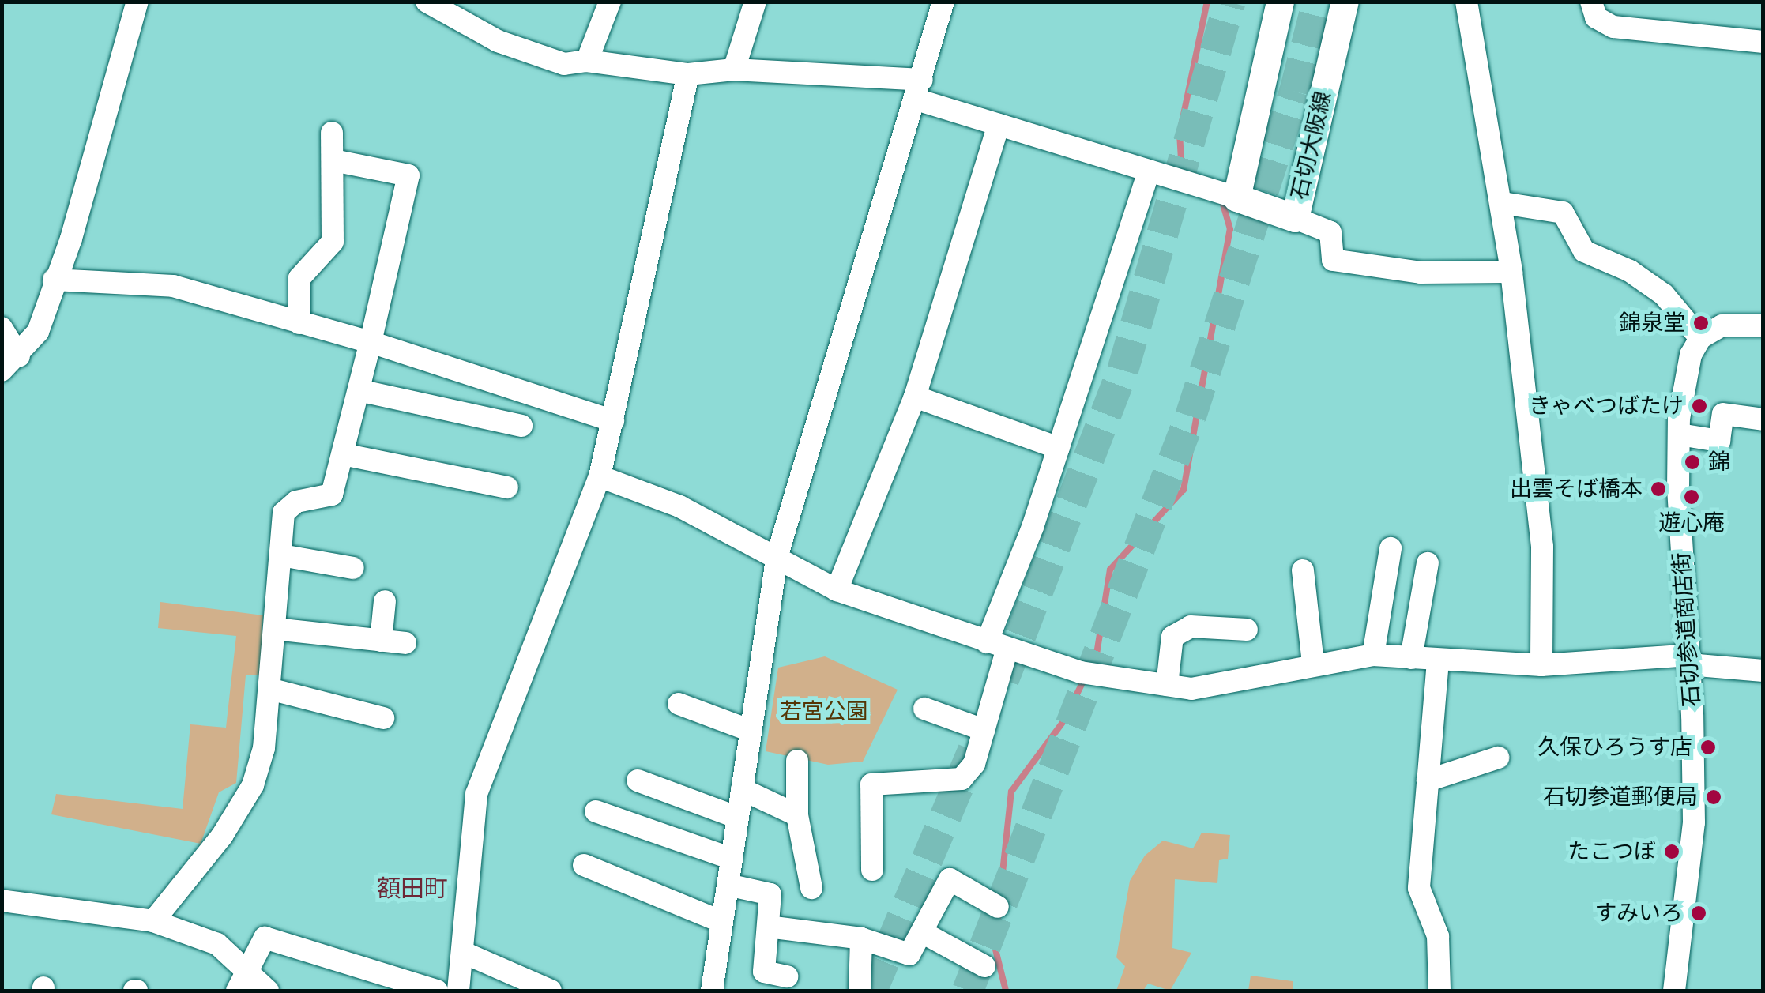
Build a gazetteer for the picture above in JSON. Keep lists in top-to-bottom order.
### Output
{
  "streets": {
    "main road": ["石切大阪線"],
    "street": ["石切参道商店街"]
  },
  "districts": ["額田町"],
  "parks": ["若宮公園"],
  "places": [
    "錦泉堂",
    "きゃべつばたけ",
    "錦",
    "出雲そば橋本",
    "遊心庵",
    "久保ひろうす店",
    "石切参道郵便局",
    "たこつぼ",
    "すみいろ"
  ]
}
